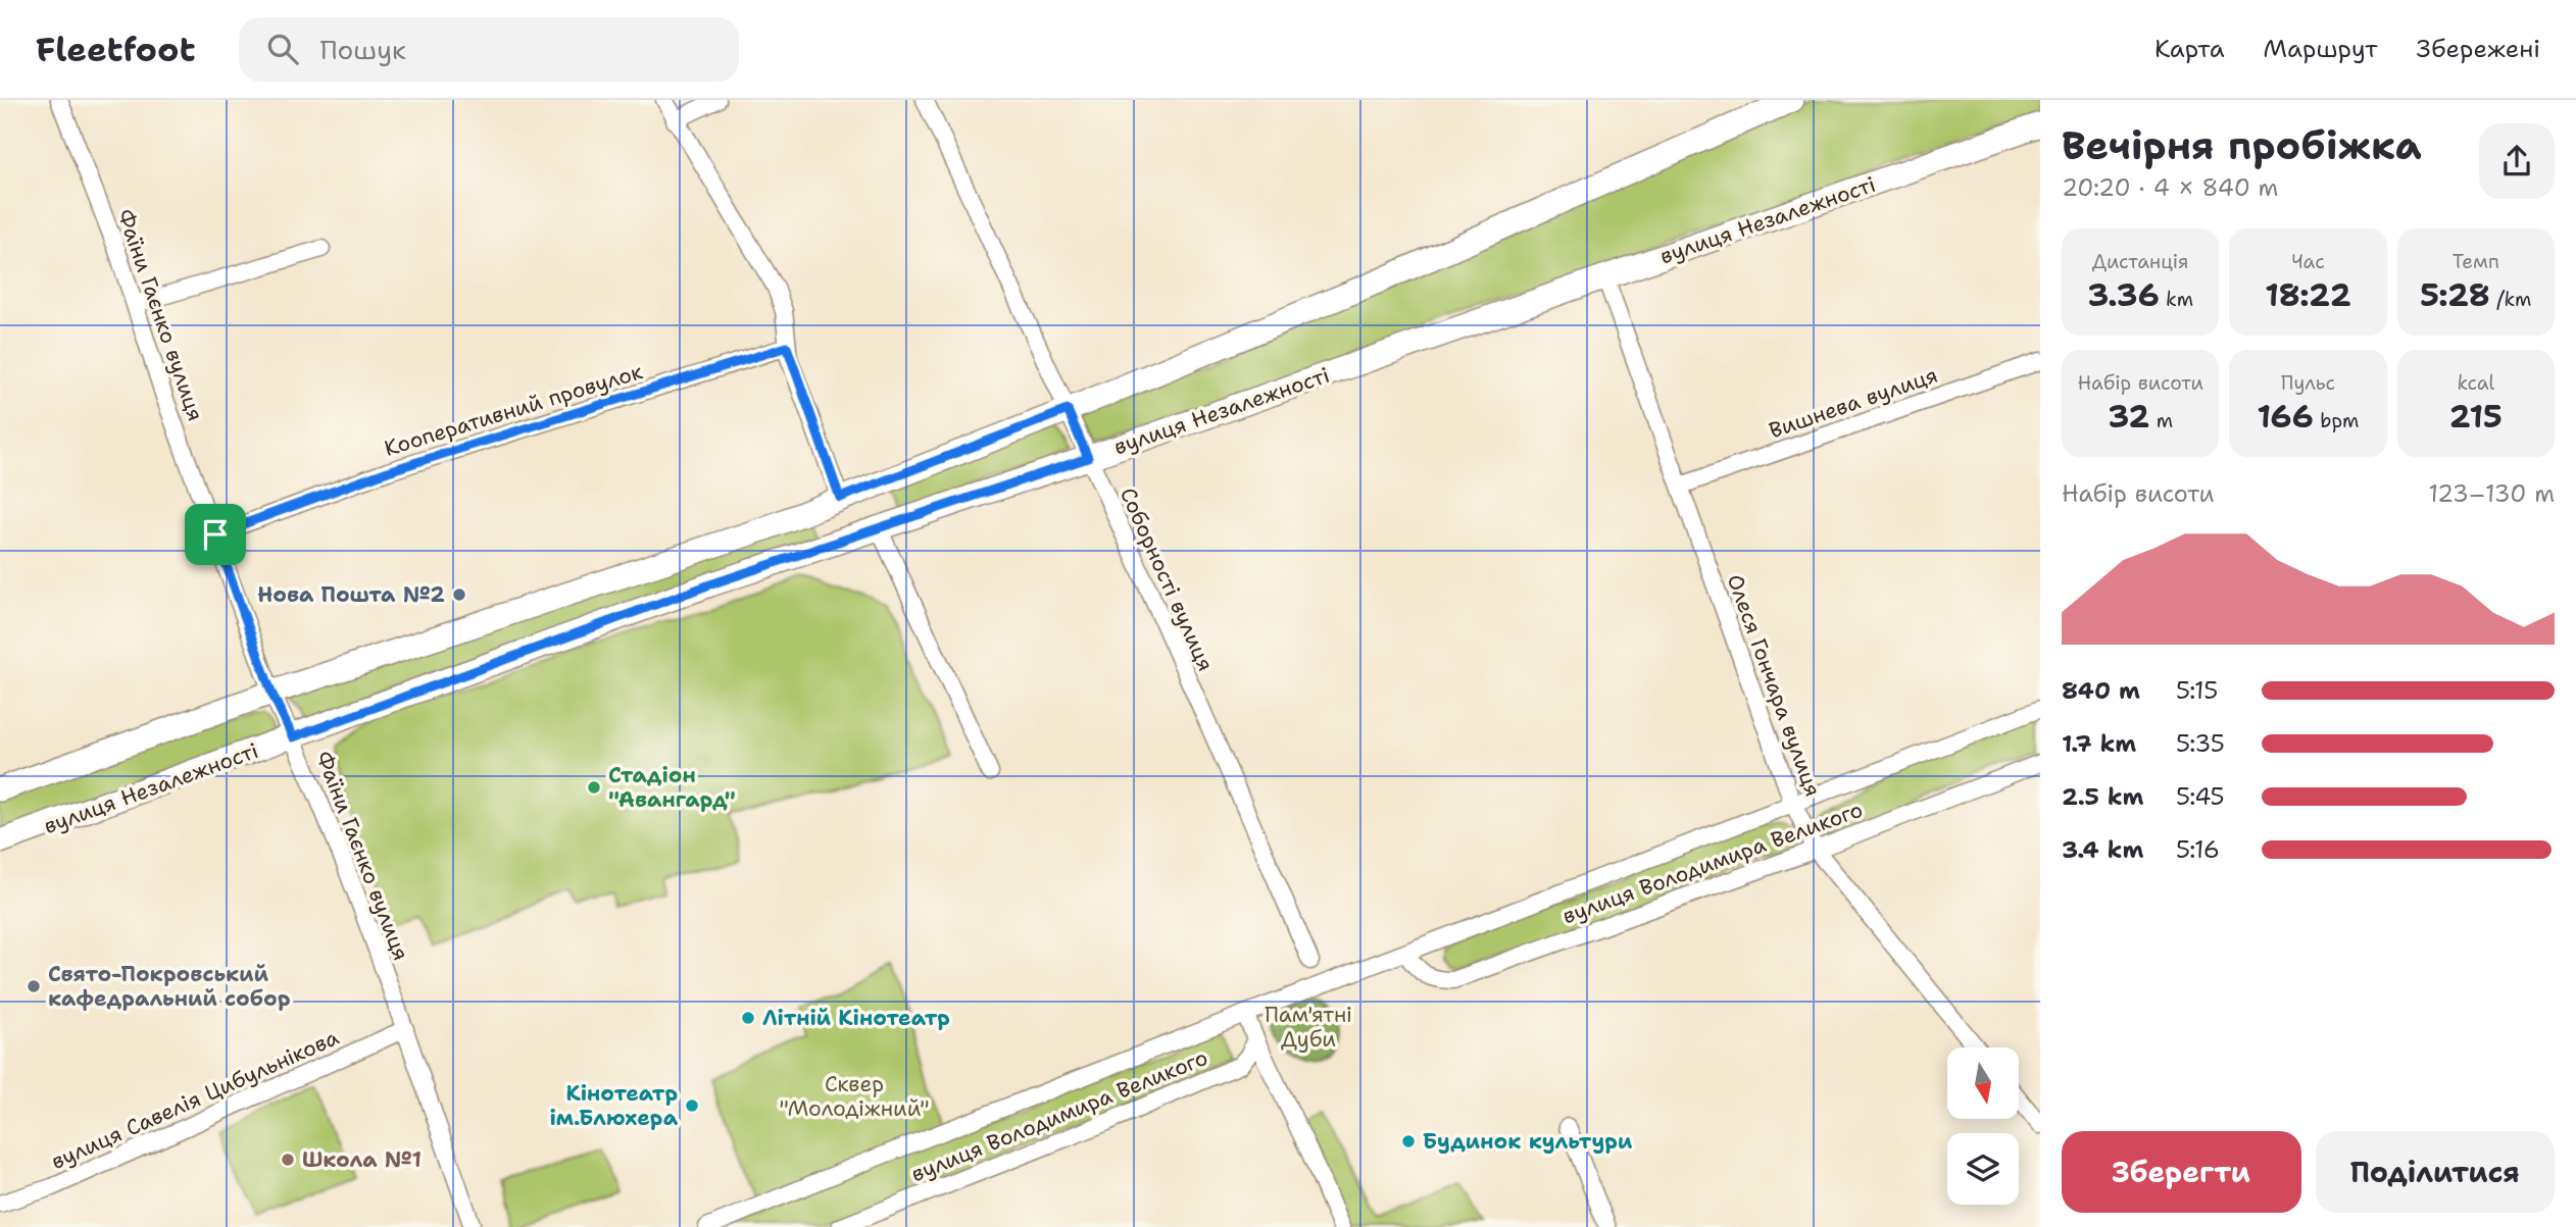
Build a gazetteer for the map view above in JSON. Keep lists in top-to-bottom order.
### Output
{
  "streets": {
    "street": [
      "вулиця Незалежності",
      "Фаїни Гаєнко вулиця",
      "Вишнева вулиця",
      "Кооперативний провулок",
      "Соборності вулиця",
      "Олеся Гончара вулиця",
      "вулиця Володимира Великого",
      "вулиця Савелія Цибульнікова"
    ]
  },
  "crossings": [
    ["вулиця Незалежності", "Фаїни Гаєнко вулиця"],
    ["вулиця Незалежності", "Соборності вулиця"],
    ["вулиця Незалежності", "Олеся Гончара вулиця"],
    ["Фаїни Гаєнко вулиця", "Кооперативний провулок"],
    ["Фаїни Гаєнко вулиця", "вулиця Савелія Цибульнікова"],
    ["Вишнева вулиця", "Олеся Гончара вулиця"],
    ["Олеся Гончара вулиця", "вулиця Володимира Великого"]
  ],
  "parks": ["Пам'ятні Дуби", "Сквер \"Молодіжний\""],
  "places": [
    "Нова Пошта №2",
    "Стадіон \"Авангард\"",
    "Свято-Покровський кафедральний собор",
    "Літній Кінотеатр",
    "Кінотеатр ім.Блюхера",
    "Будинок культури",
    "Школа №1"
  ],
  "north": "bottom",
  "page": {
    "header": "Fleetfoot",
    "search": "Пошук",
    "nav": ["Карта", "Маршрут", "Збережені"],
    "heading": ["Вечірня пробіжка", "20:20 · 4 × 840 m"],
    "stats": [
      ["Дистанція", "3.36 km"],
      ["Час", "18:22"],
      ["Темп", "5:28 /km"],
      ["Набір висоти", "32 m"],
      ["Пульс", "166 bpm"],
      ["kcal", "215"]
    ],
    "chart": ["Набір висоти", "123–130 m"],
    "list": [
      {
        "name": "840 m",
        "note": "5:15"
      },
      {
        "name": "1.7 km",
        "note": "5:35"
      },
      {
        "name": "2.5 km",
        "note": "5:45"
      },
      {
        "name": "3.4 km",
        "note": "5:16"
      }
    ],
    "buttons": ["Зберегти", "Поділитися"]
  }
}
